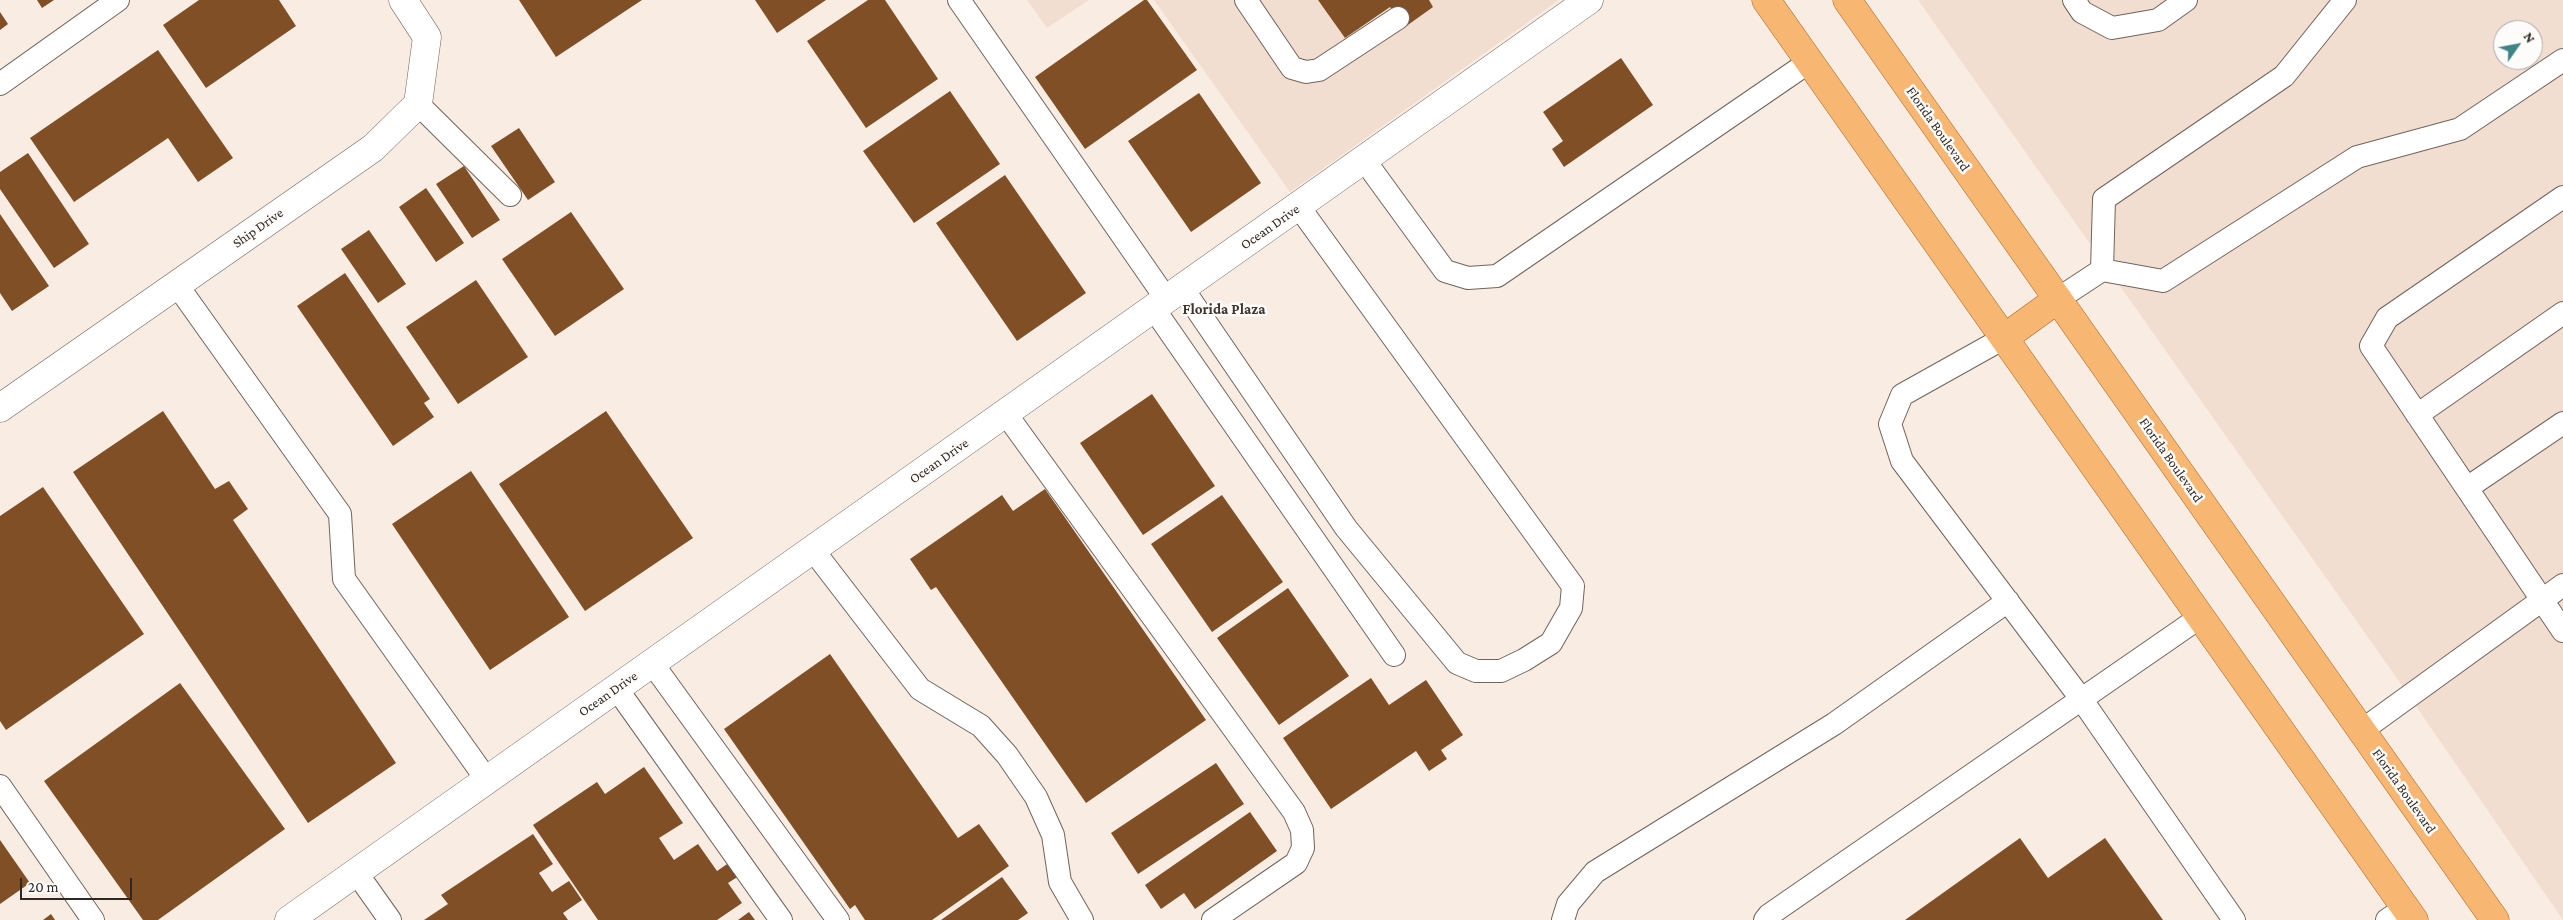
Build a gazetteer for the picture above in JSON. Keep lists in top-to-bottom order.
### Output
{
  "streets": {
    "main road": ["Florida Boulevard"],
    "street": ["Ocean Drive", "Ship Drive"]
  },
  "districts": ["Florida Plaza"],
  "scale_bar": "20 m",
  "north": "top right"
}
